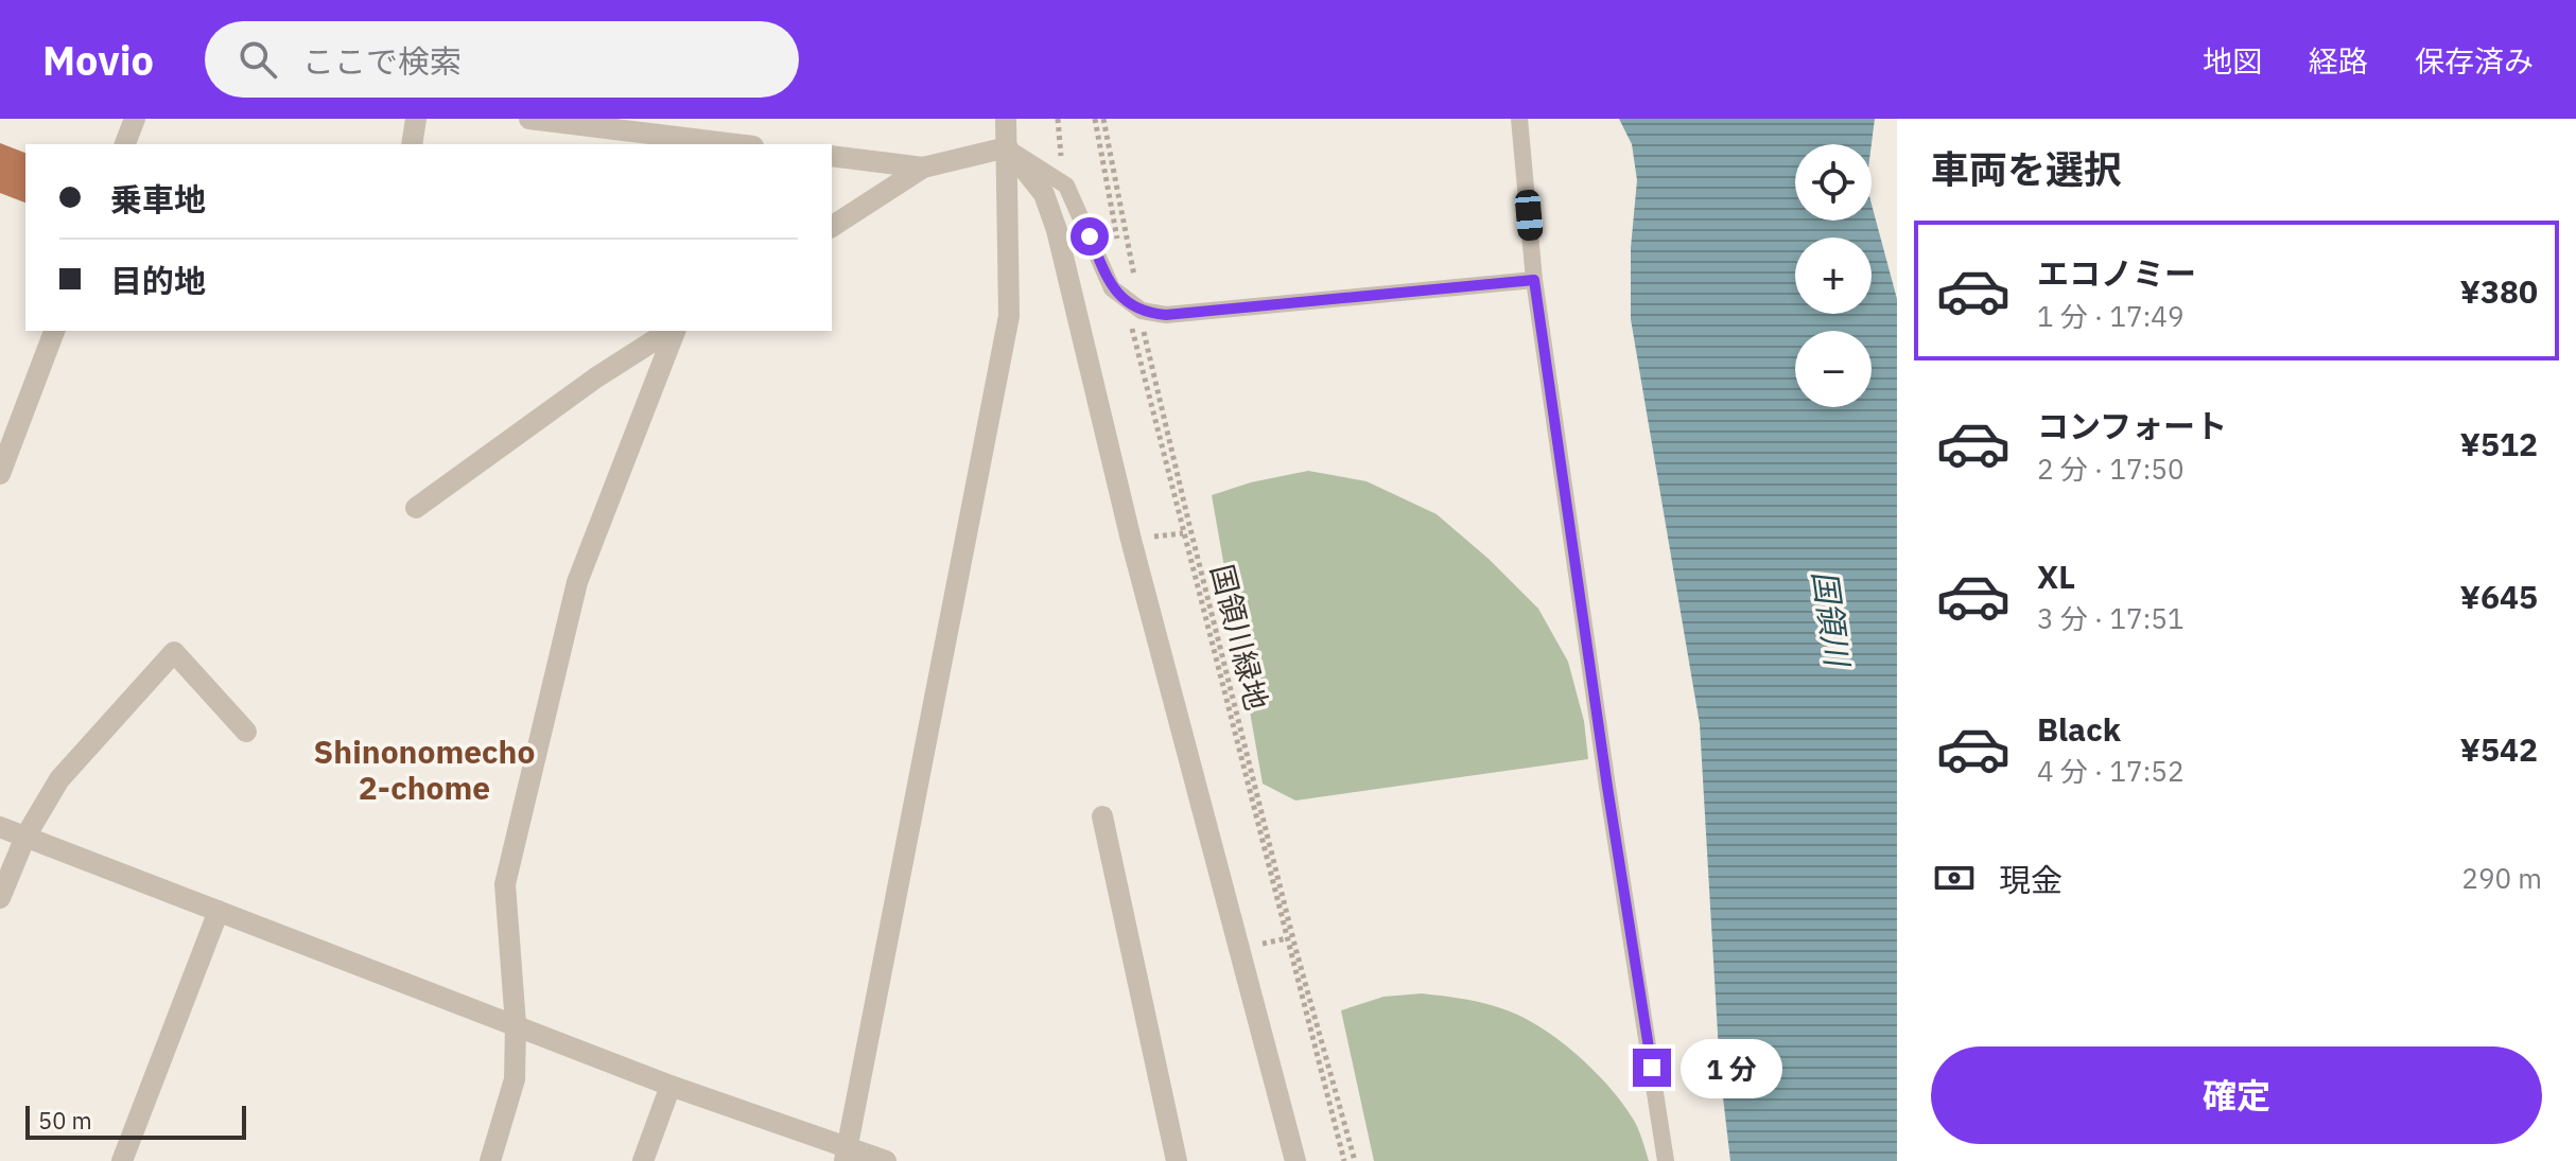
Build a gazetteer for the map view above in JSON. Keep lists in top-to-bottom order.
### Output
{
  "streets": {
    "path": ["国領川緑地"]
  },
  "districts": ["Shinonomecho 2-chome"],
  "water": ["国領川"],
  "scale_bar": "50 m",
  "page": {
    "header": "Movio",
    "search": "ここで検索",
    "nav": ["地図", "経路", "保存済み"],
    "heading": "車両を選択",
    "map_buttons": ["+", "−"],
    "banner": ["乗車地", "目的地"],
    "list": [
      {
        "name": "エコノミー",
        "note": "1 分 · 17:49",
        "value": "¥380"
      },
      {
        "name": "コンフォート",
        "note": "2 分 · 17:50",
        "value": "¥512"
      },
      {
        "name": "XL",
        "note": "3 分 · 17:51",
        "value": "¥645"
      },
      {
        "name": "Black",
        "note": "4 分 · 17:52",
        "value": "¥542"
      }
    ],
    "pay": ["現金", "290 m"],
    "buttons": "確定",
    "bubble": "1 分",
    "scale": "50 m"
  }
}
